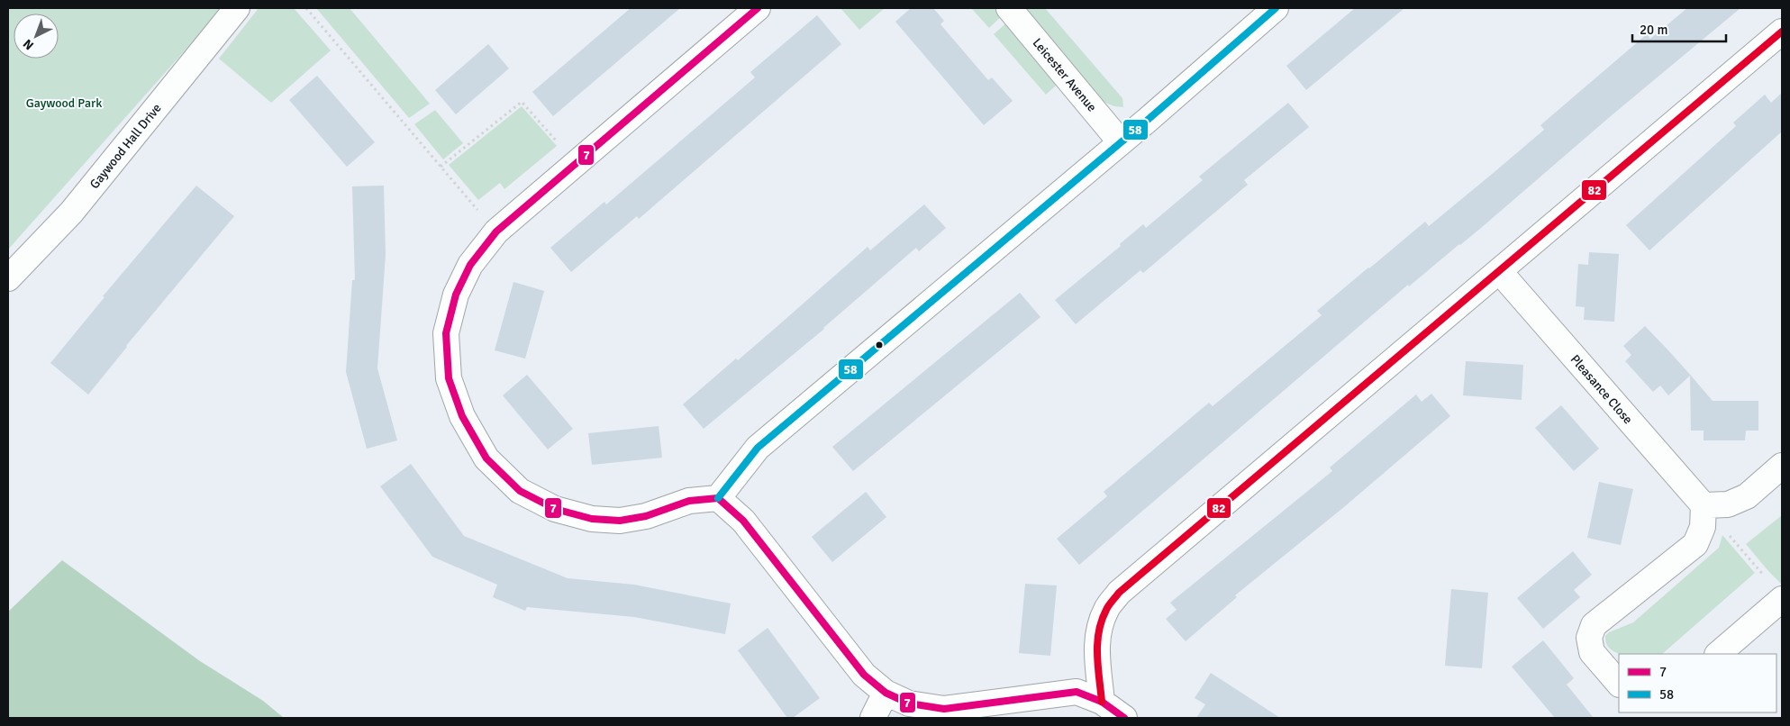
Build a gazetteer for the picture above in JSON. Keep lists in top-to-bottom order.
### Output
{
  "streets": {
    "street": ["Leicester Avenue", "Gaywood Hall Drive", "Pleasance Close"]
  },
  "parks": ["Gaywood Park"],
  "lines": ["transit line 7", "transit line 58", "transit line 82"],
  "legend": ["7", "58"],
  "scale_bar": "20 m",
  "north": "bottom left"
}
